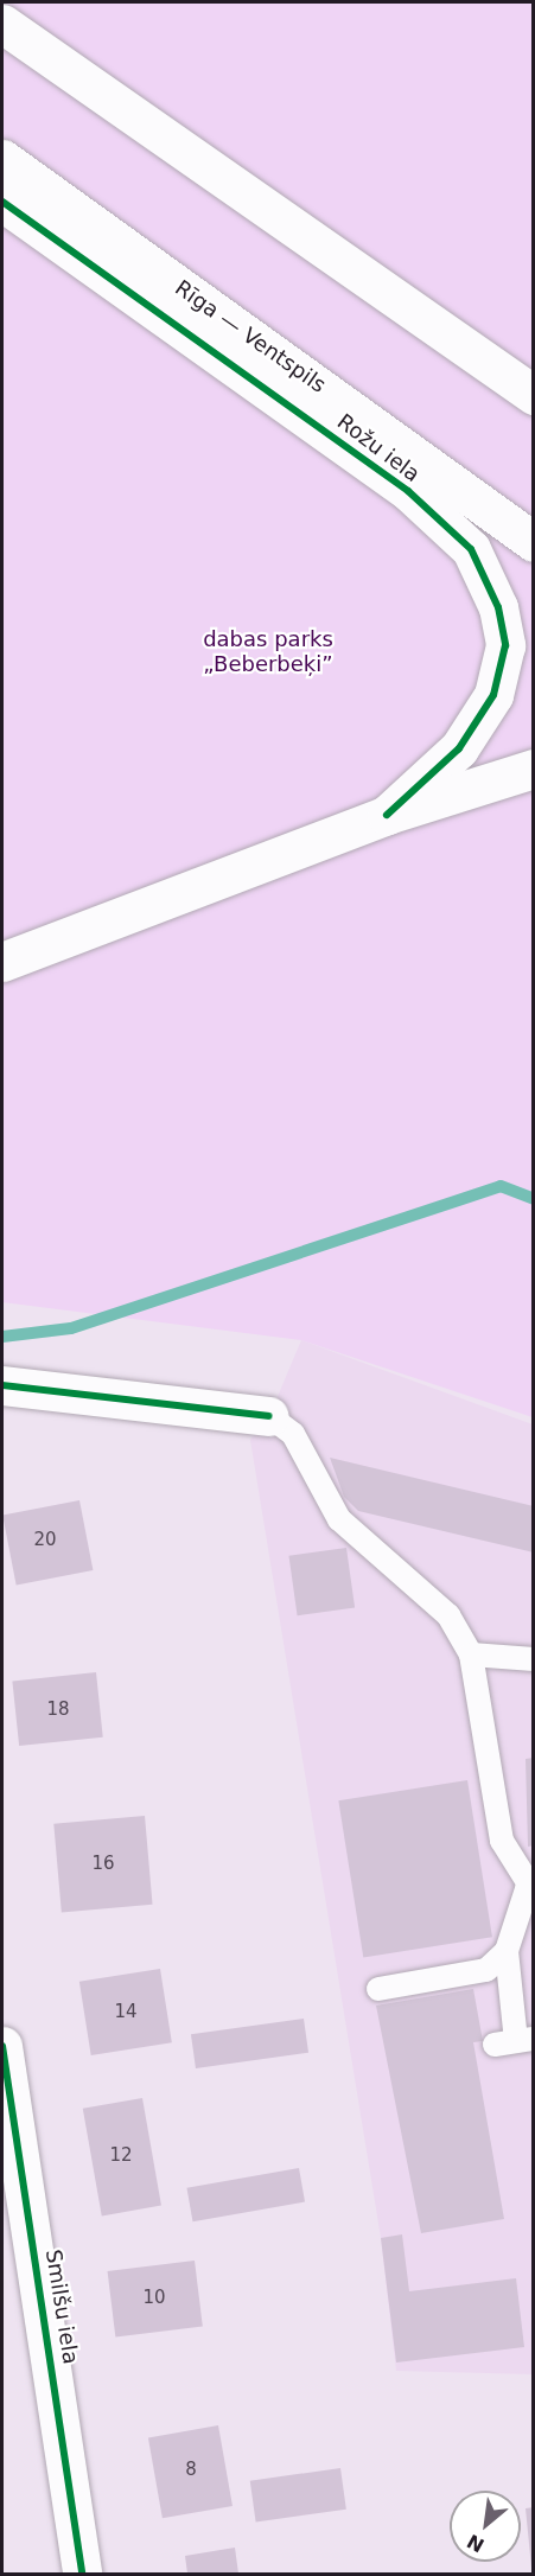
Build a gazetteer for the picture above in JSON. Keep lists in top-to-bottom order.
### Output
{
  "streets": {
    "main road": ["Rīga — Ventspils", "Rožu iela", "Smilšu iela"]
  },
  "parks": ["dabas parks „Beberbeķi”"],
  "house_numbers": [
    "20",
    "18",
    "16",
    "14",
    "12",
    "10",
    "8"
  ],
  "north": "bottom left"
}
